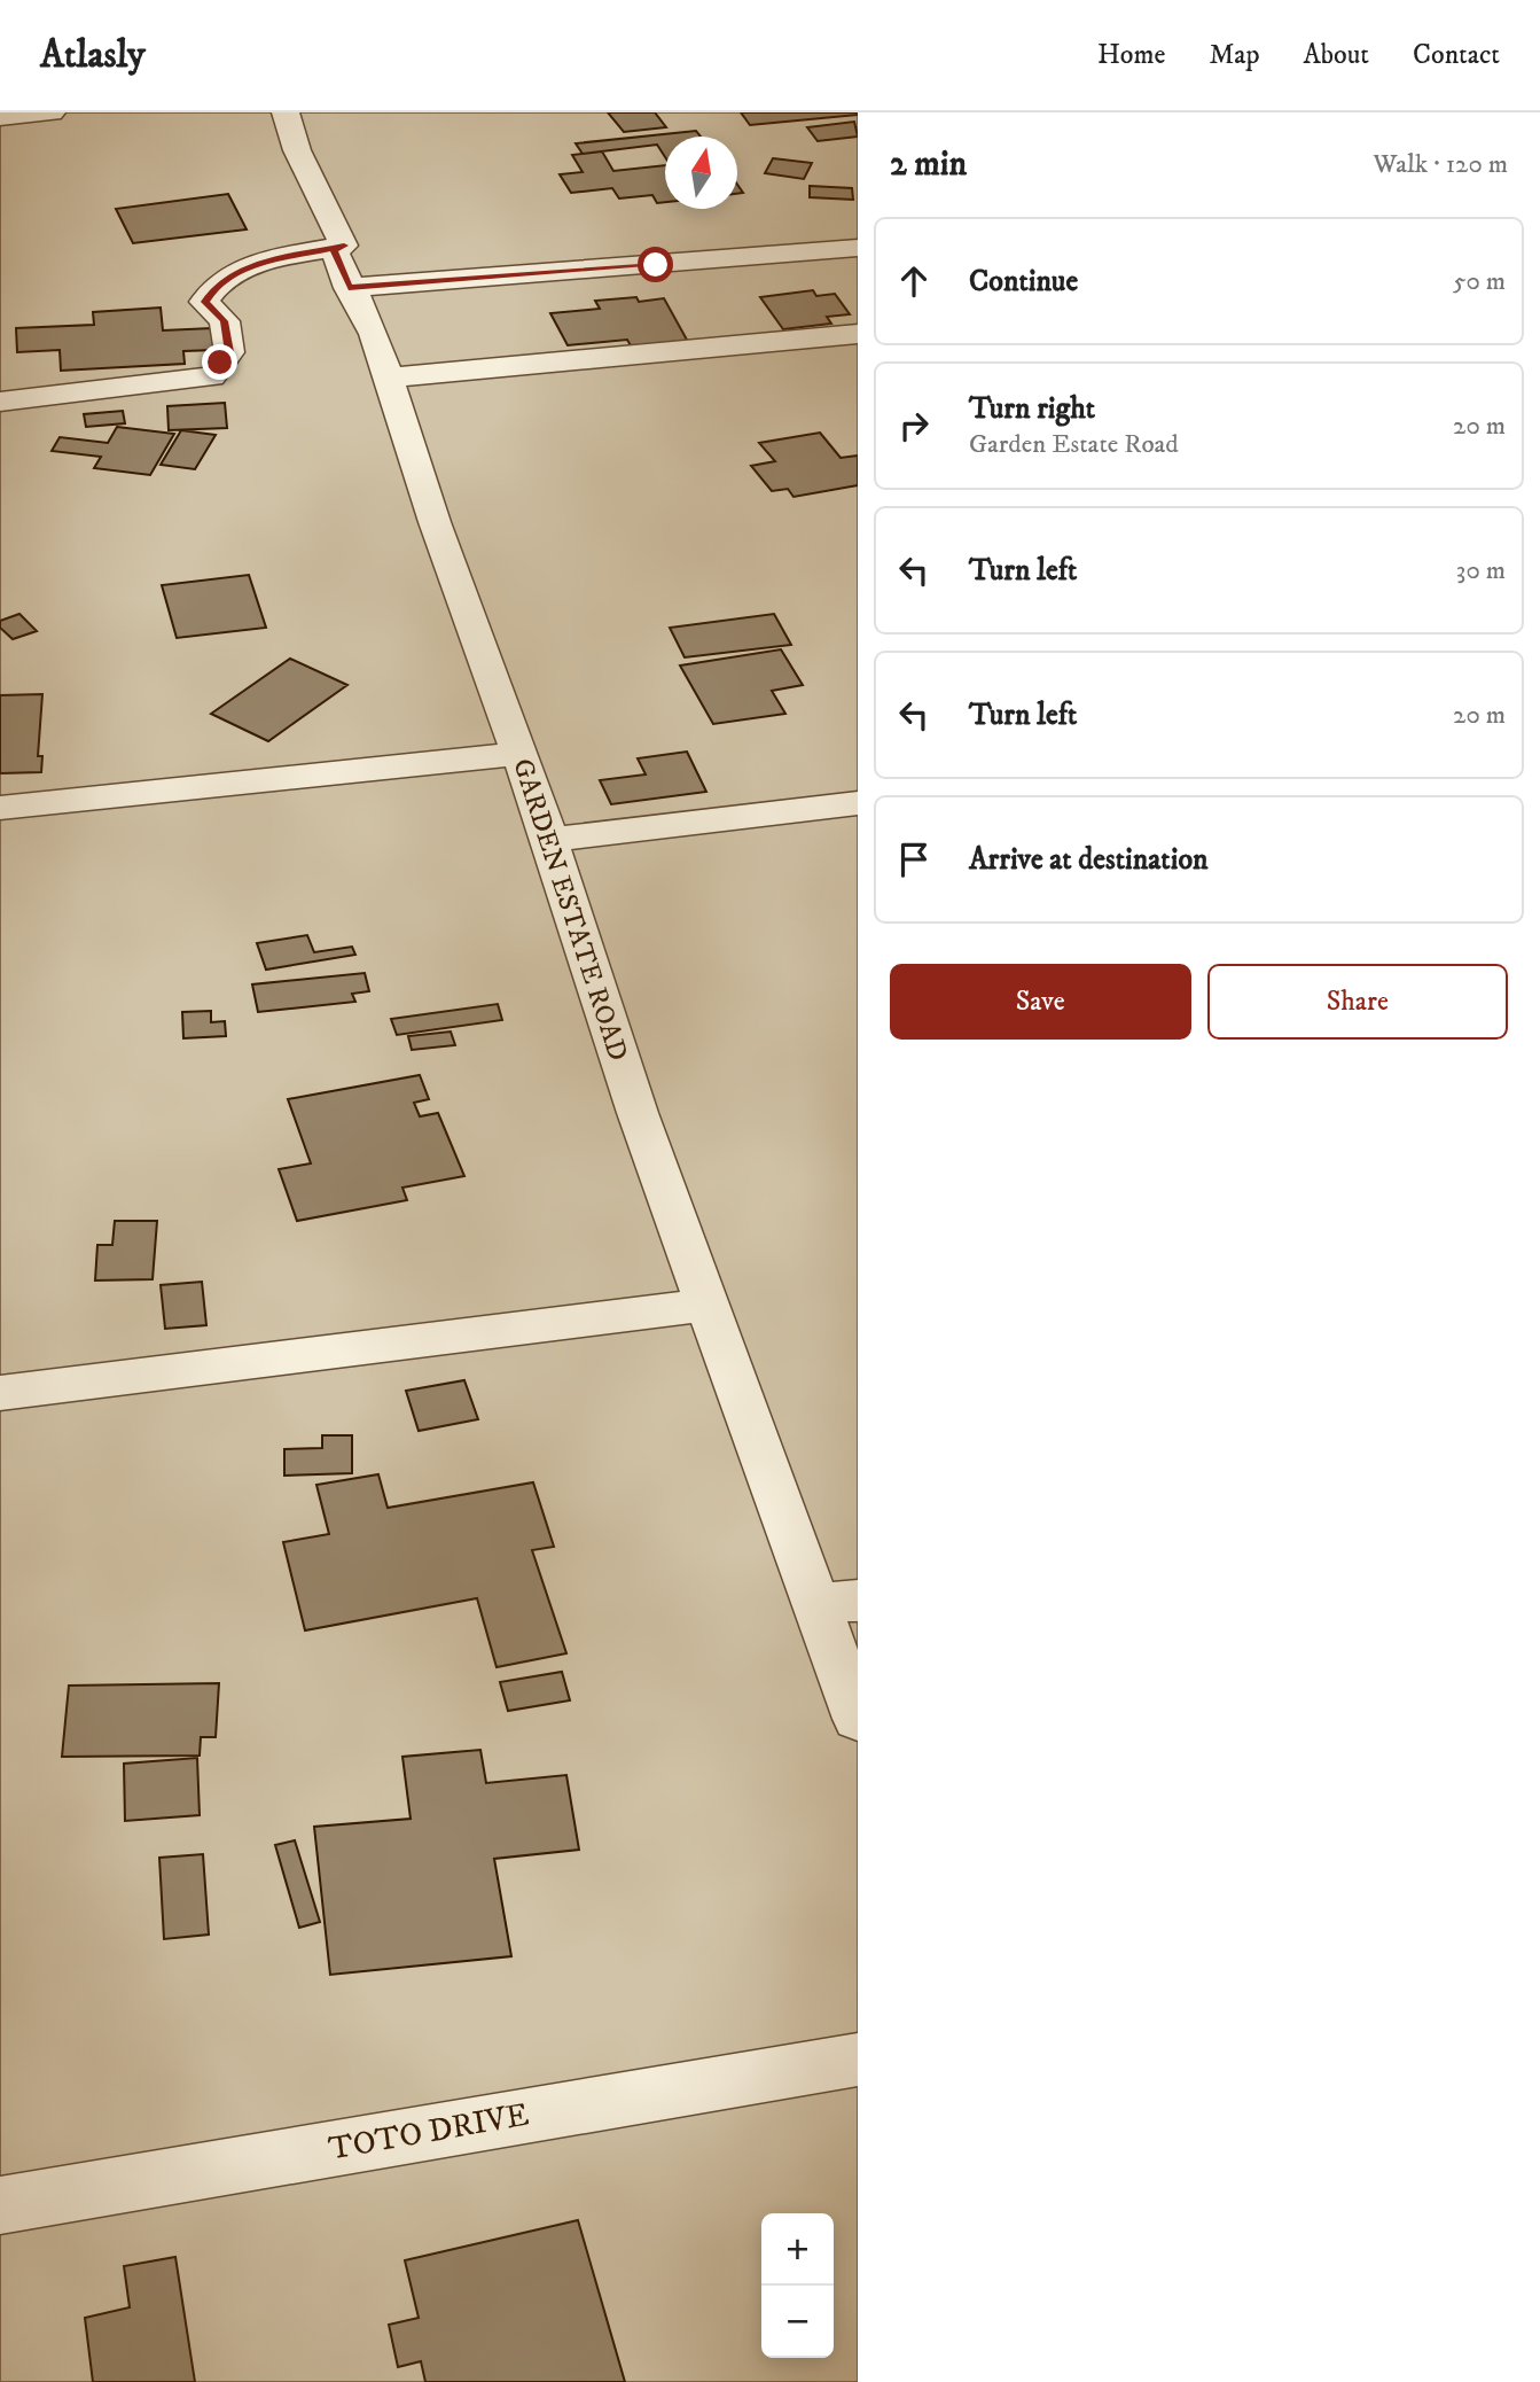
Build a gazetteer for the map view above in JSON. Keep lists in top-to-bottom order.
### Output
{
  "streets": {
    "street": ["GARDEN ESTATE ROAD", "TOTO DRIVE"]
  },
  "north": "top",
  "page": {
    "header": "Atlasly",
    "nav": [
      "Home",
      "Map",
      "About",
      "Contact"
    ],
    "heading": ["2 min", "Walk · 120 m"],
    "list": [
      ["Continue", "50 m"],
      ["Turn right", "Garden Estate Road", "20 m"],
      ["Turn left", "30 m"],
      ["Turn left", "20 m"],
      "Arrive at destination"
    ],
    "buttons": ["Save", "Share"],
    "map_buttons": ["+", "−"]
  }
}
